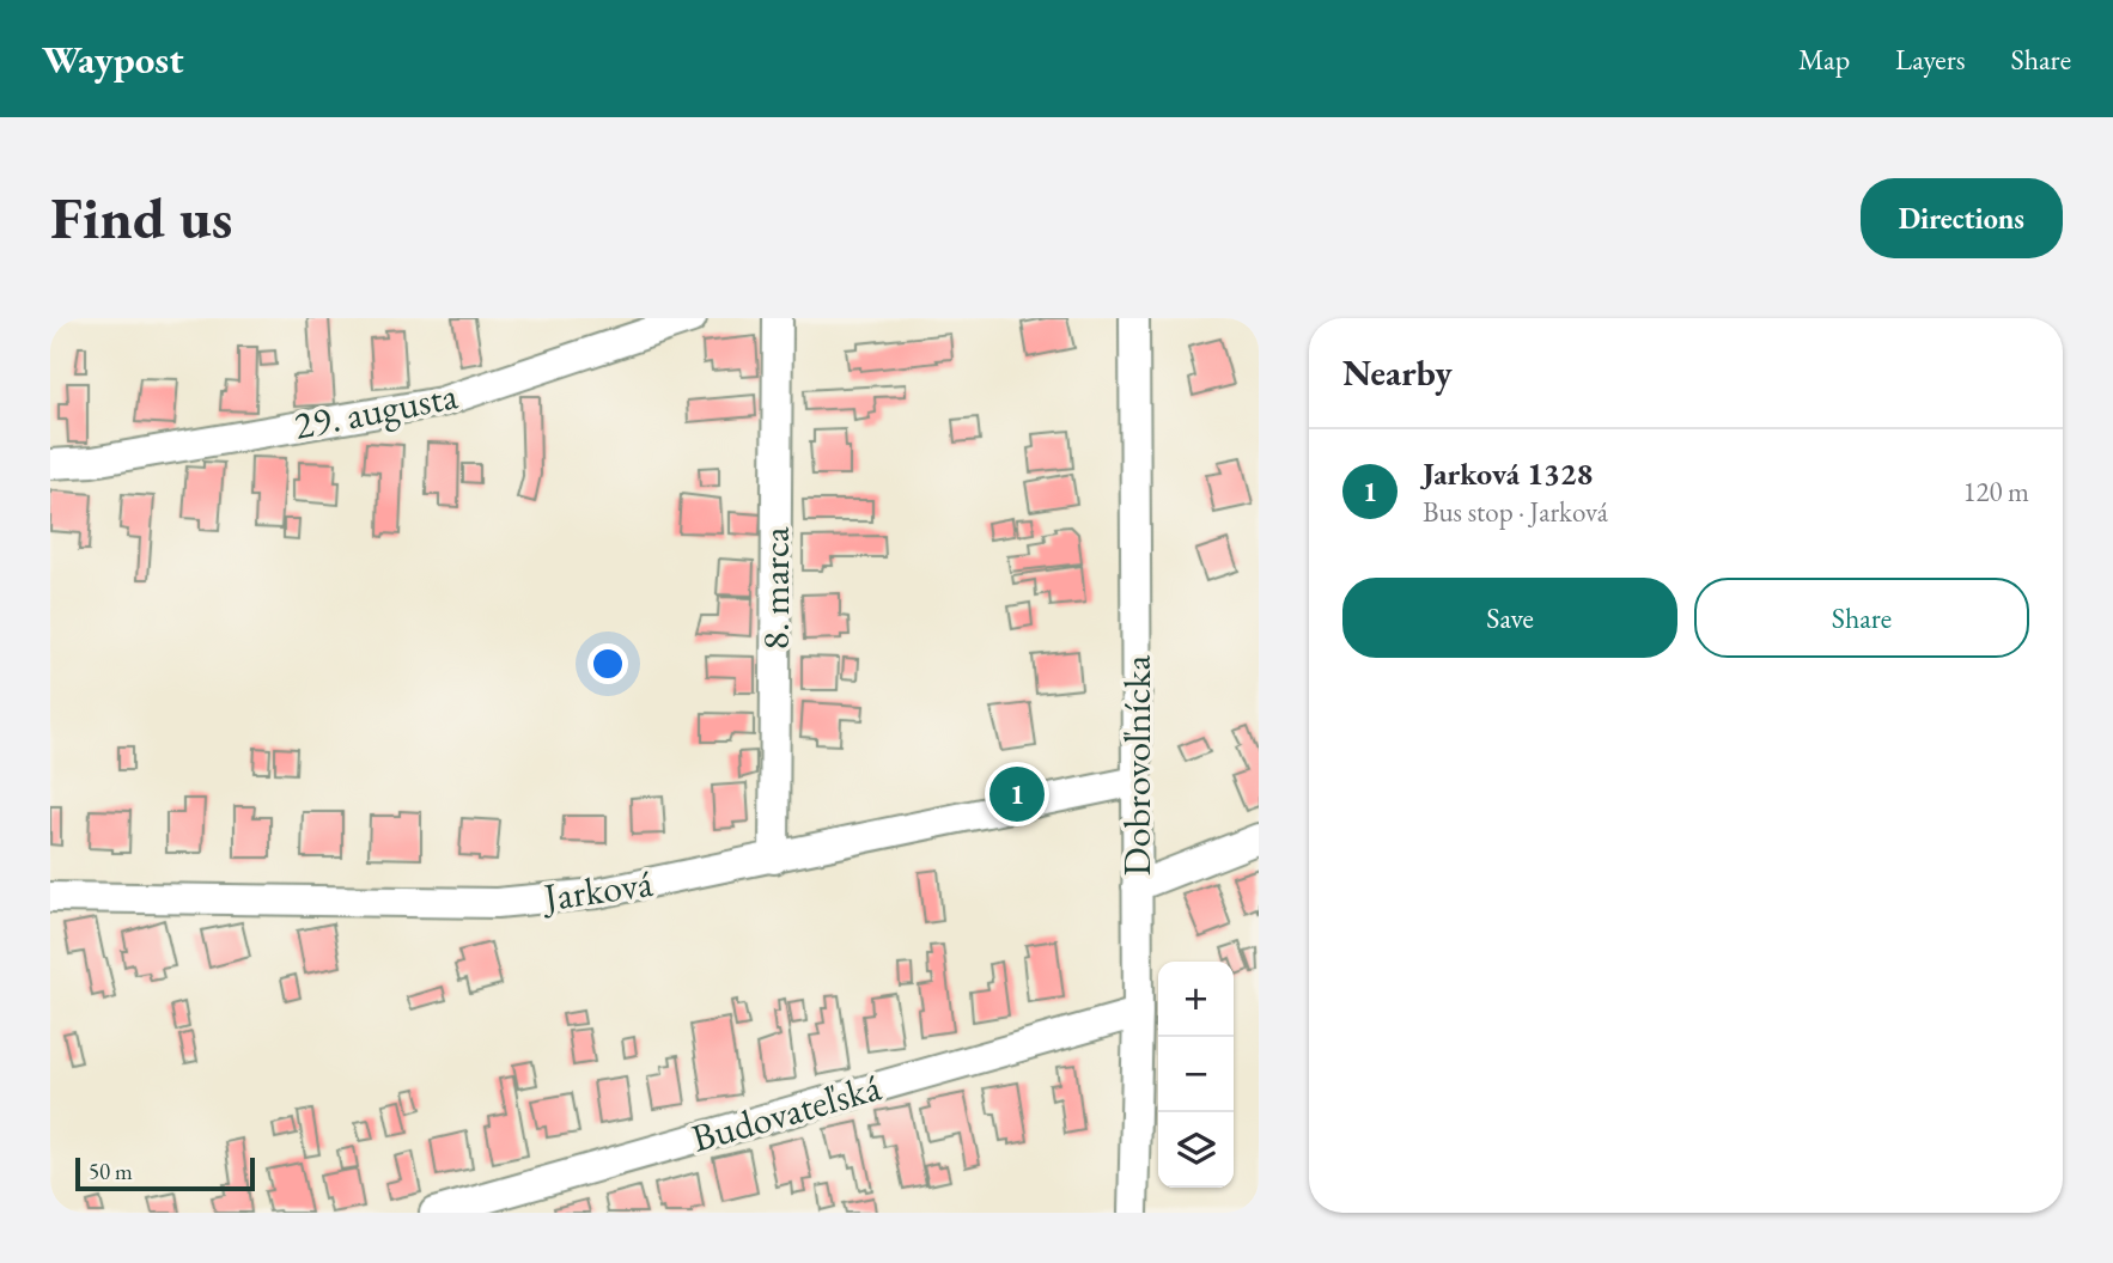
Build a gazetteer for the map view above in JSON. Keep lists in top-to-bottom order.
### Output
{
  "streets": {
    "street": [
      "29. augusta",
      "8. marca",
      "Dobrovoľnícka",
      "Jarková",
      "Budovateľská"
    ]
  },
  "crossings": [
    ["8. marca", "Jarková"],
    ["Dobrovoľnícka", "Jarková"],
    ["Dobrovoľnícka", "Budovateľská"]
  ],
  "scale_bar": "50 m",
  "page": {
    "header": "Waypost",
    "nav": ["Map", "Layers", "Share"],
    "buttons": [
      "Directions",
      ["Save", "Share"]
    ],
    "title": "Find us",
    "heading": "Nearby",
    "list": [
      {
        "mark": "1",
        "name": "Jarková 1328",
        "note": "Bus stop · Jarková",
        "value": "120 m"
      }
    ],
    "pins": "1",
    "map_buttons": ["+", "−"],
    "scale": "50 m"
  }
}
